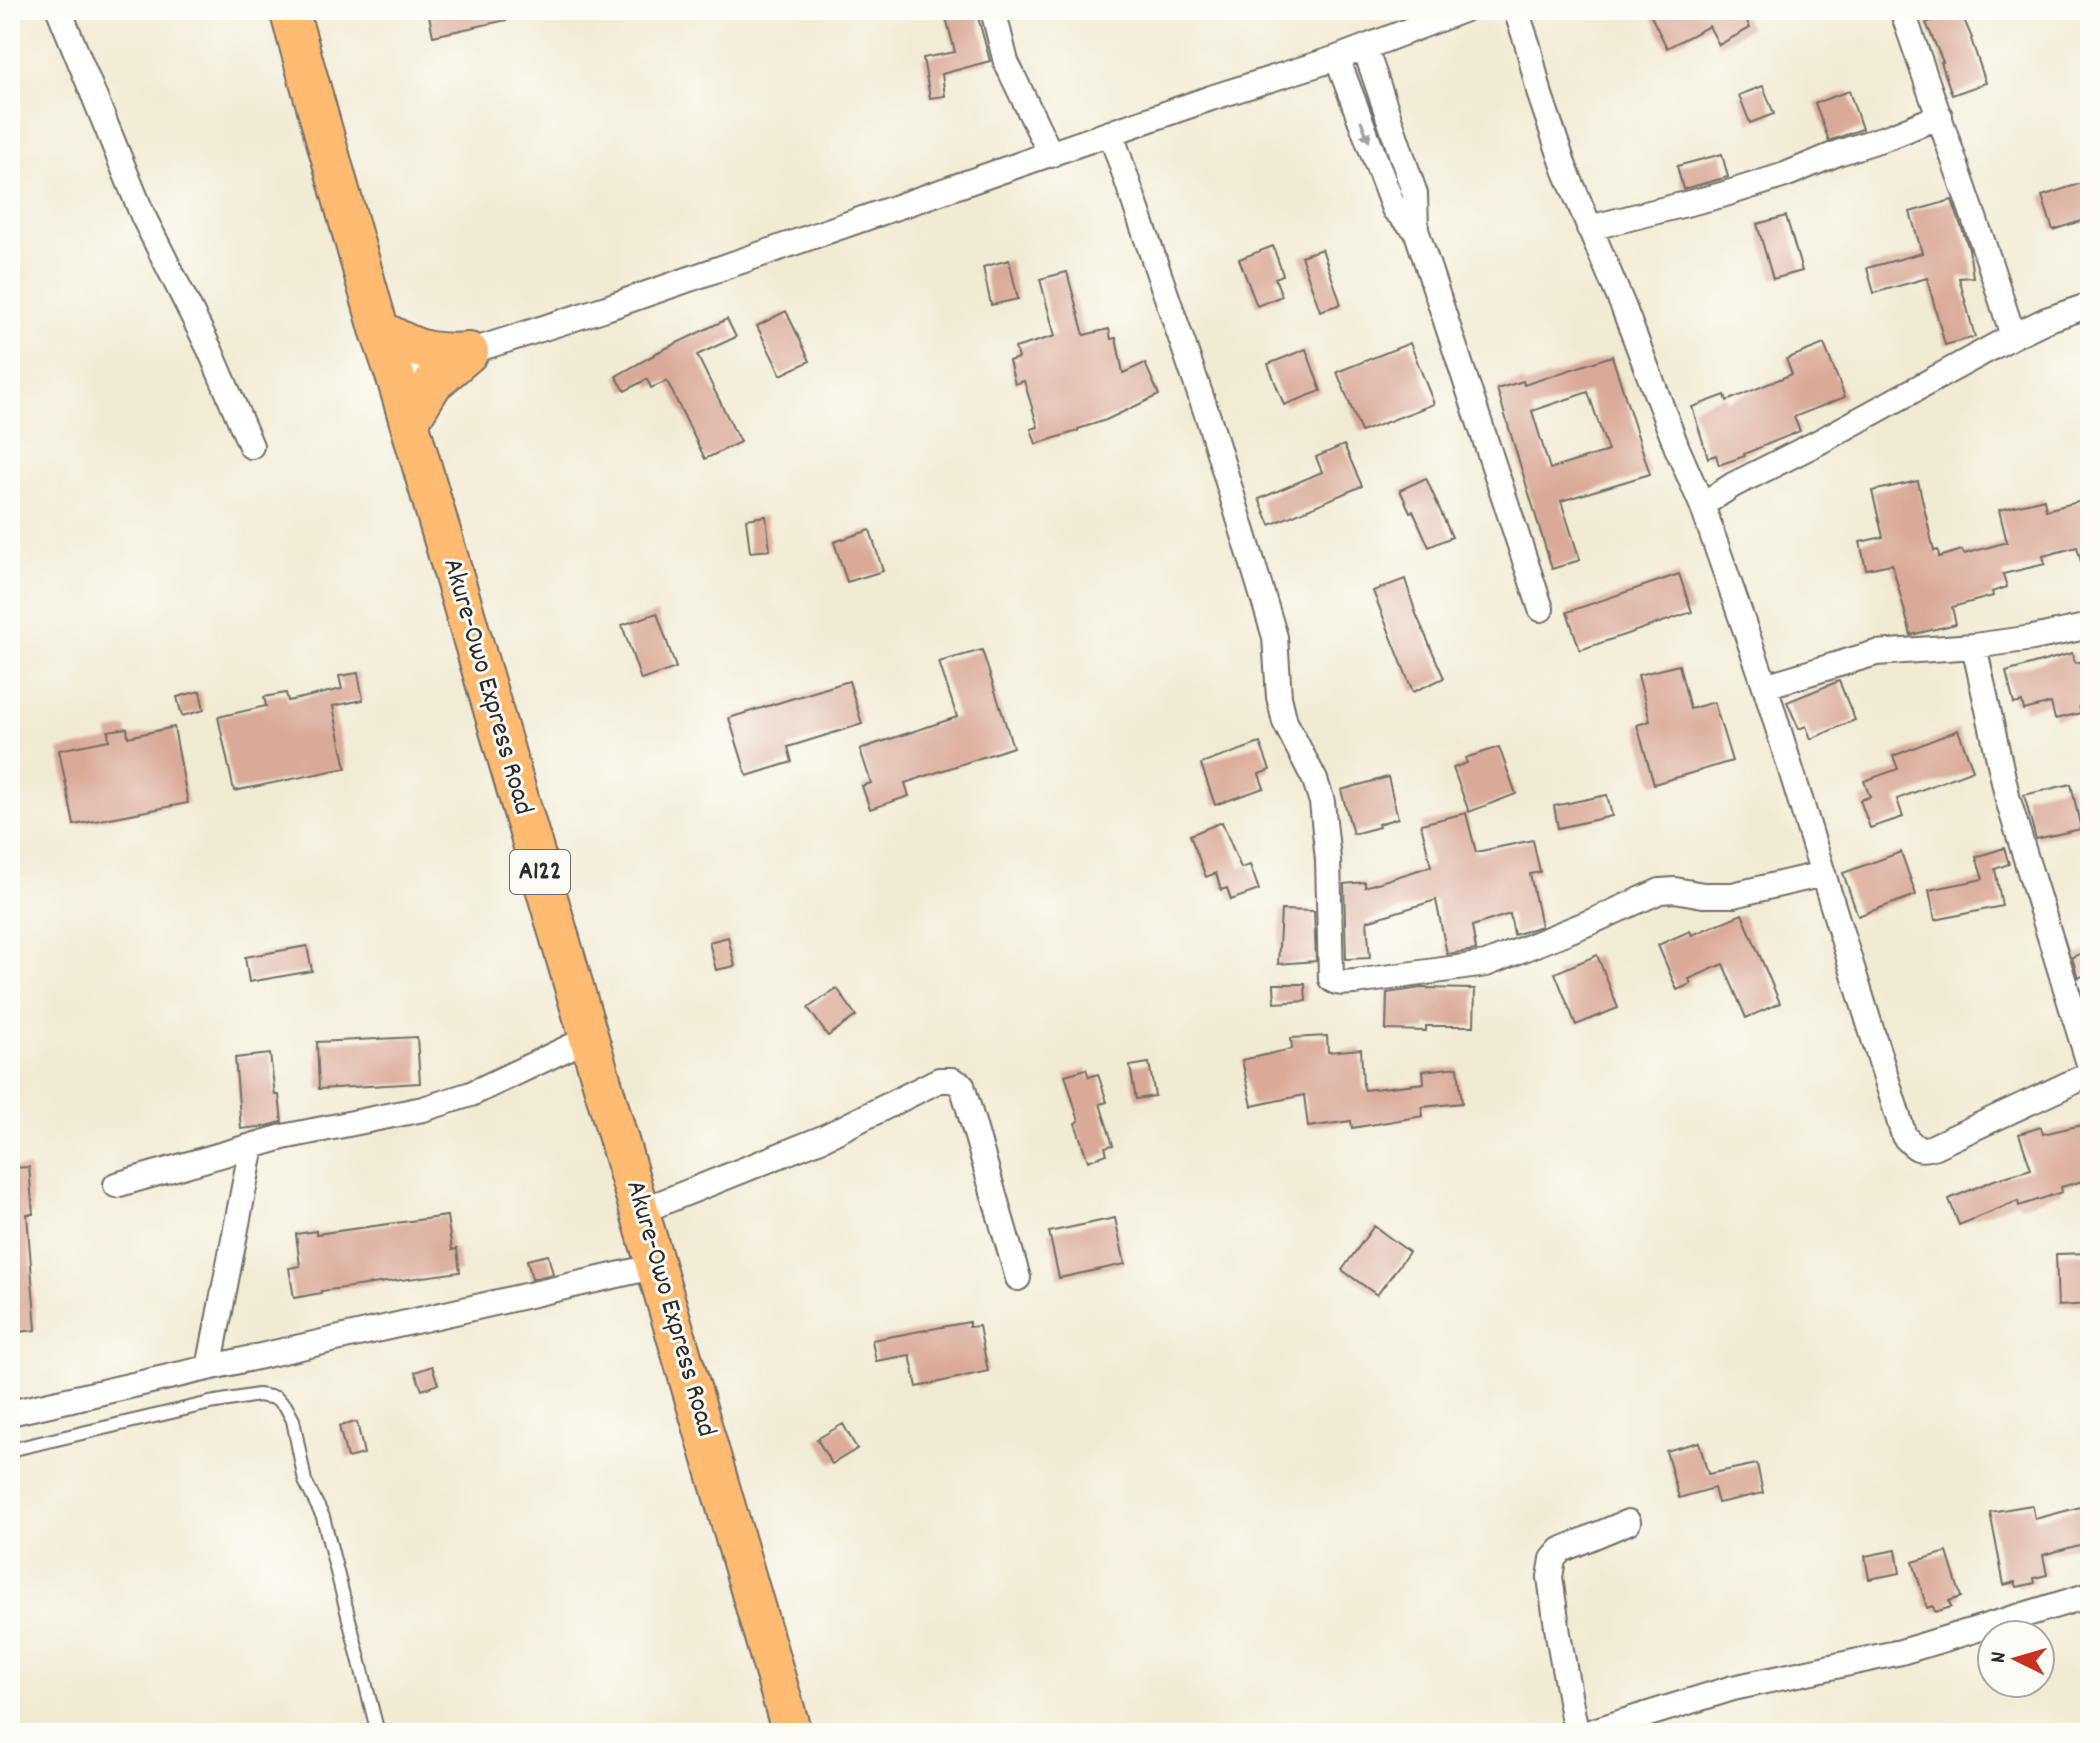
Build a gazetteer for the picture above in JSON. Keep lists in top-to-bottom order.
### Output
{
  "streets": {
    "highway": ["Akure-Owo Express Road", "A122"]
  },
  "north": "left"
}
